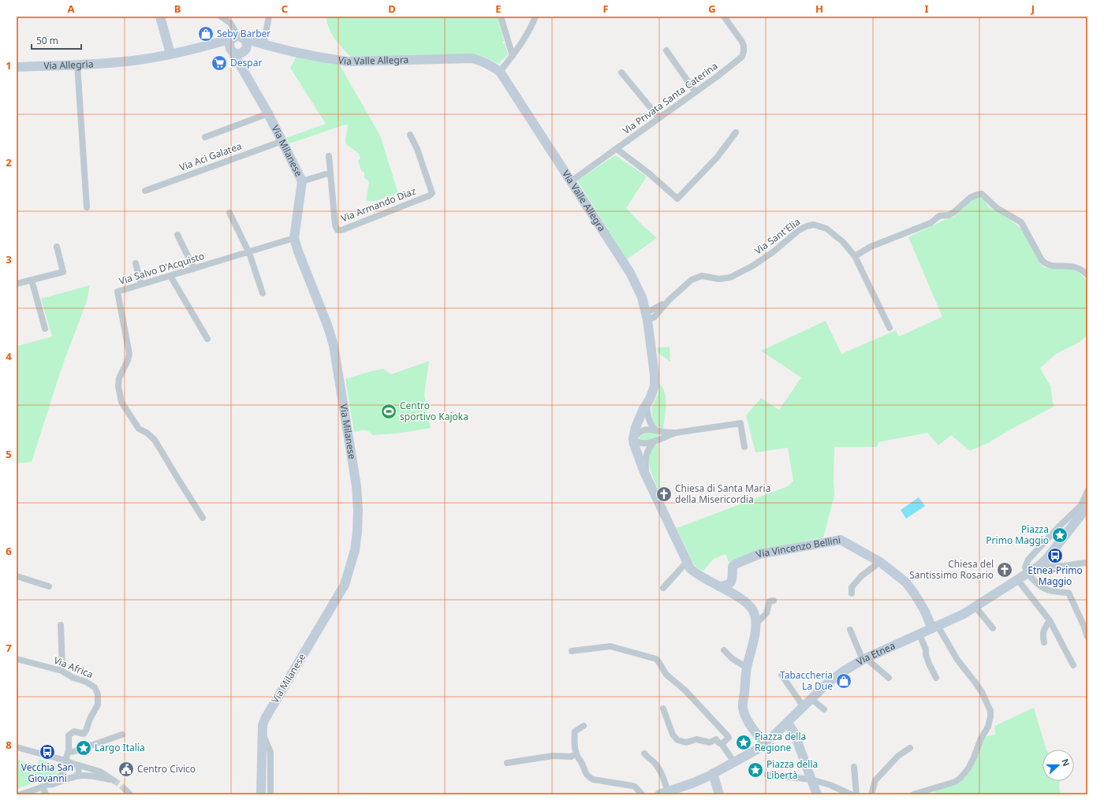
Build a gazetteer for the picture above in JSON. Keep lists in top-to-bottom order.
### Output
{
  "streets": {
    "main road": [
      "Via Valle Allegra",
      "Via Allegria",
      "Via Milanese",
      "Via Vincenzo Bellini",
      "Via Etnea"
    ],
    "street": [
      "Via Privata Santa Caterina",
      "Via Aci Galatea",
      "Via Armando Diaz",
      "Via Sant'Elia",
      "Via Salvo D'Acquisto",
      "Via Africa"
    ]
  },
  "crossings": [
    ["Via Valle Allegra", "Via Allegria"],
    ["Via Valle Allegra", "Via Privata Santa Caterina"],
    ["Via Valle Allegra", "Via Milanese"],
    ["Via Allegria", "Via Milanese"],
    ["Via Milanese", "Via Aci Galatea"],
    ["Via Milanese", "Via Salvo D'Acquisto"],
    ["Via Vincenzo Bellini", "Via Etnea"]
  ],
  "places": {
    "shop": ["Seby Barber", "Tabaccheria La Due"],
    "supermarket": ["Despar"],
    "sports": ["Centro sportivo Kajoka"],
    "church": ["Chiesa di Santa Maria della Misericordia", "Chiesa del Santissimo Rosario"],
    "place": [
      "Piazza Primo Maggio",
      "Piazza della Regione",
      "Largo Italia",
      "Piazza della Libertà"
    ],
    "bus stop": ["Etnea-Primo Maggio", "Vecchia San Giovanni"],
    "public building": ["Centro Civico"]
  },
  "scale_bar": "50 m",
  "north": "right",
  "grid": {
    "columns": [
      "A",
      "B",
      "C",
      "D",
      "E",
      "F",
      "G",
      "H",
      "I",
      "J"
    ],
    "rows": [
      "1",
      "2",
      "3",
      "4",
      "5",
      "6",
      "7",
      "8"
    ]
  }
}
